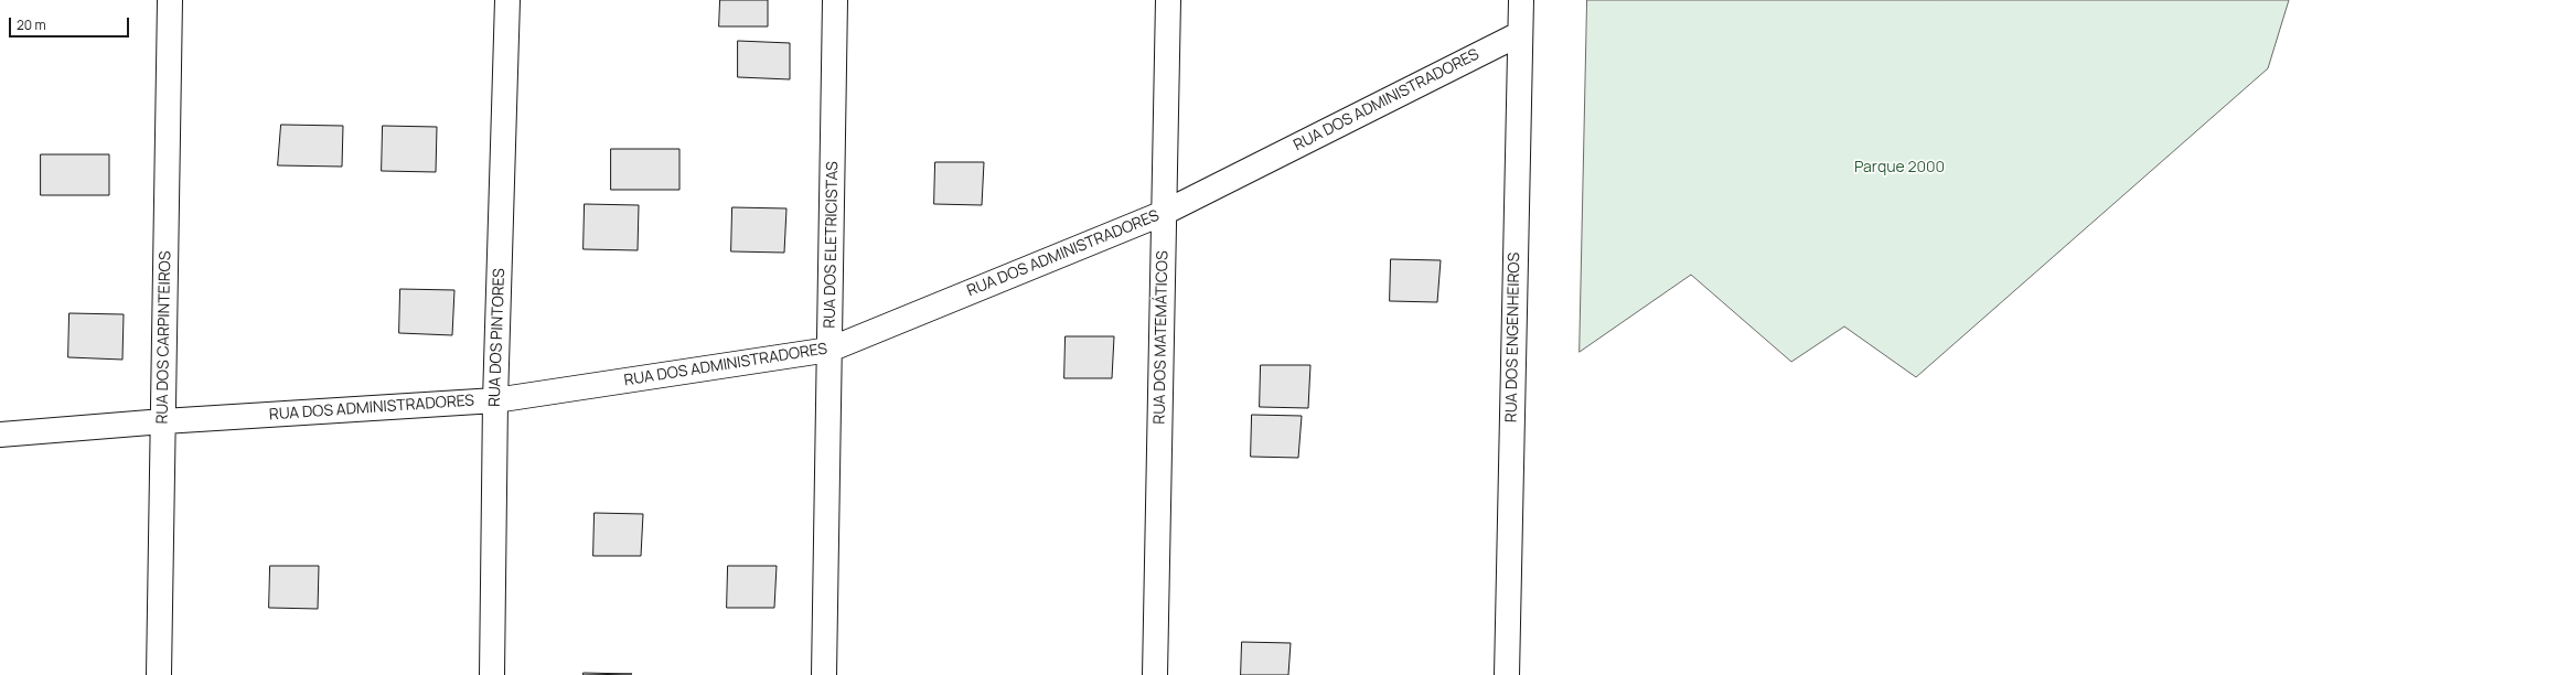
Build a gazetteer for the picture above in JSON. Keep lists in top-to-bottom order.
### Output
{
  "streets": {
    "street": [
      "RUA DOS ADMINISTRADORES",
      "RUA DOS ELETRICISTAS",
      "RUA DOS CARPINTEIROS",
      "RUA DOS PINTORES",
      "RUA DOS MATEMÁTICOS",
      "RUA DOS ENGENHEIROS"
    ]
  },
  "crossings": [
    ["RUA DOS ADMINISTRADORES", "RUA DOS ELETRICISTAS"],
    ["RUA DOS ADMINISTRADORES", "RUA DOS CARPINTEIROS"],
    ["RUA DOS ADMINISTRADORES", "RUA DOS PINTORES"],
    ["RUA DOS ADMINISTRADORES", "RUA DOS MATEMÁTICOS"],
    ["RUA DOS ADMINISTRADORES", "RUA DOS ENGENHEIROS"]
  ],
  "parks": ["Parque 2000"],
  "scale_bar": "20 m"
}
